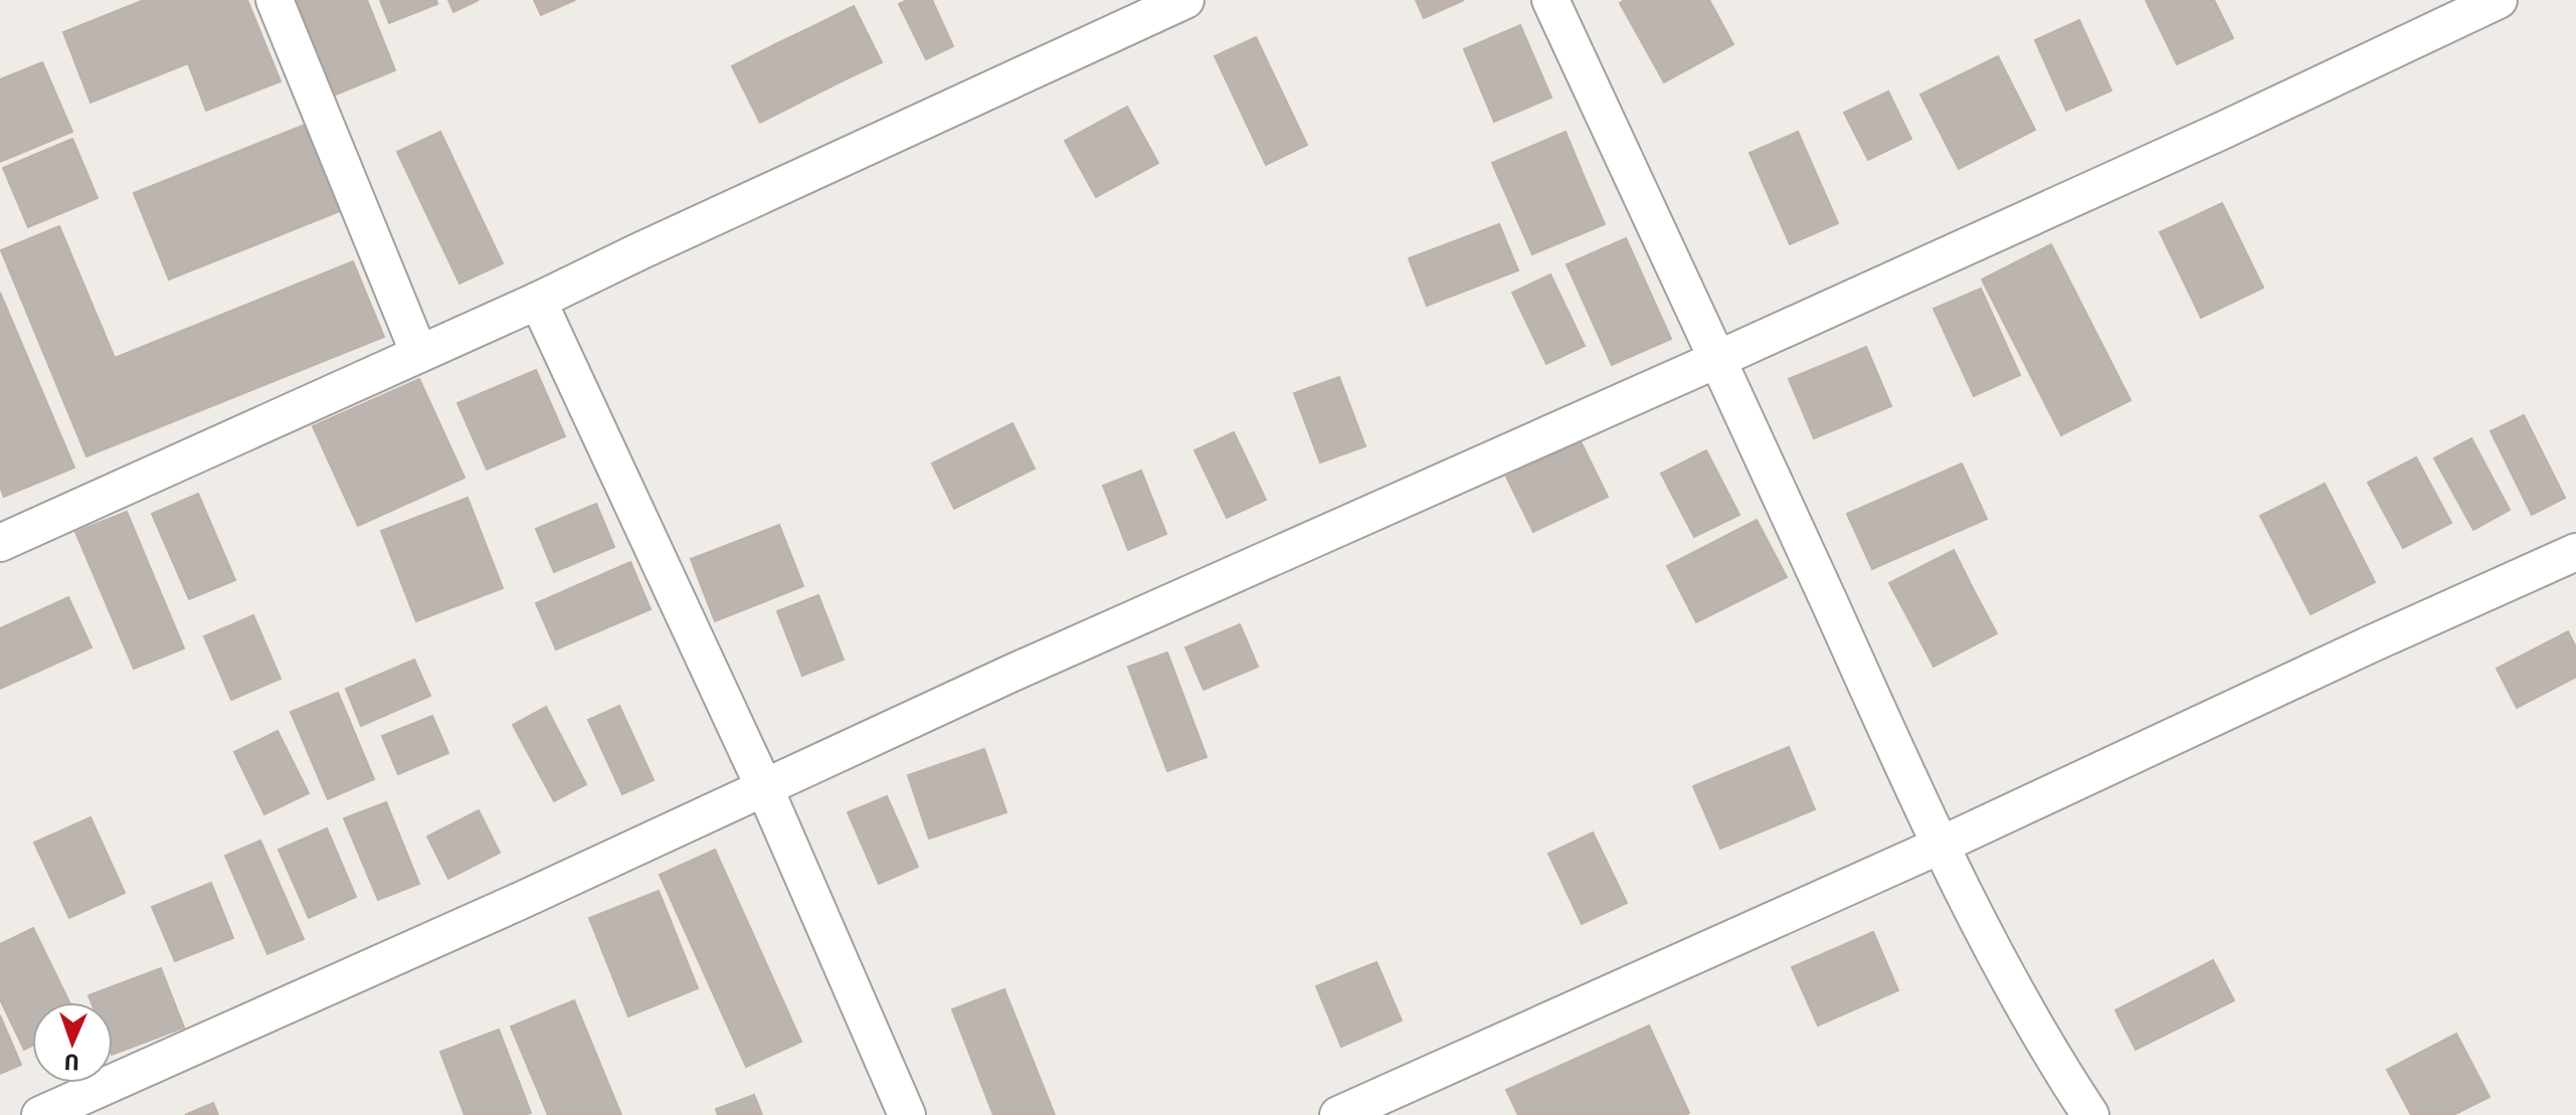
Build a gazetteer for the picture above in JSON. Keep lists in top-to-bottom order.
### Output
{
  "north": "bottom"
}
